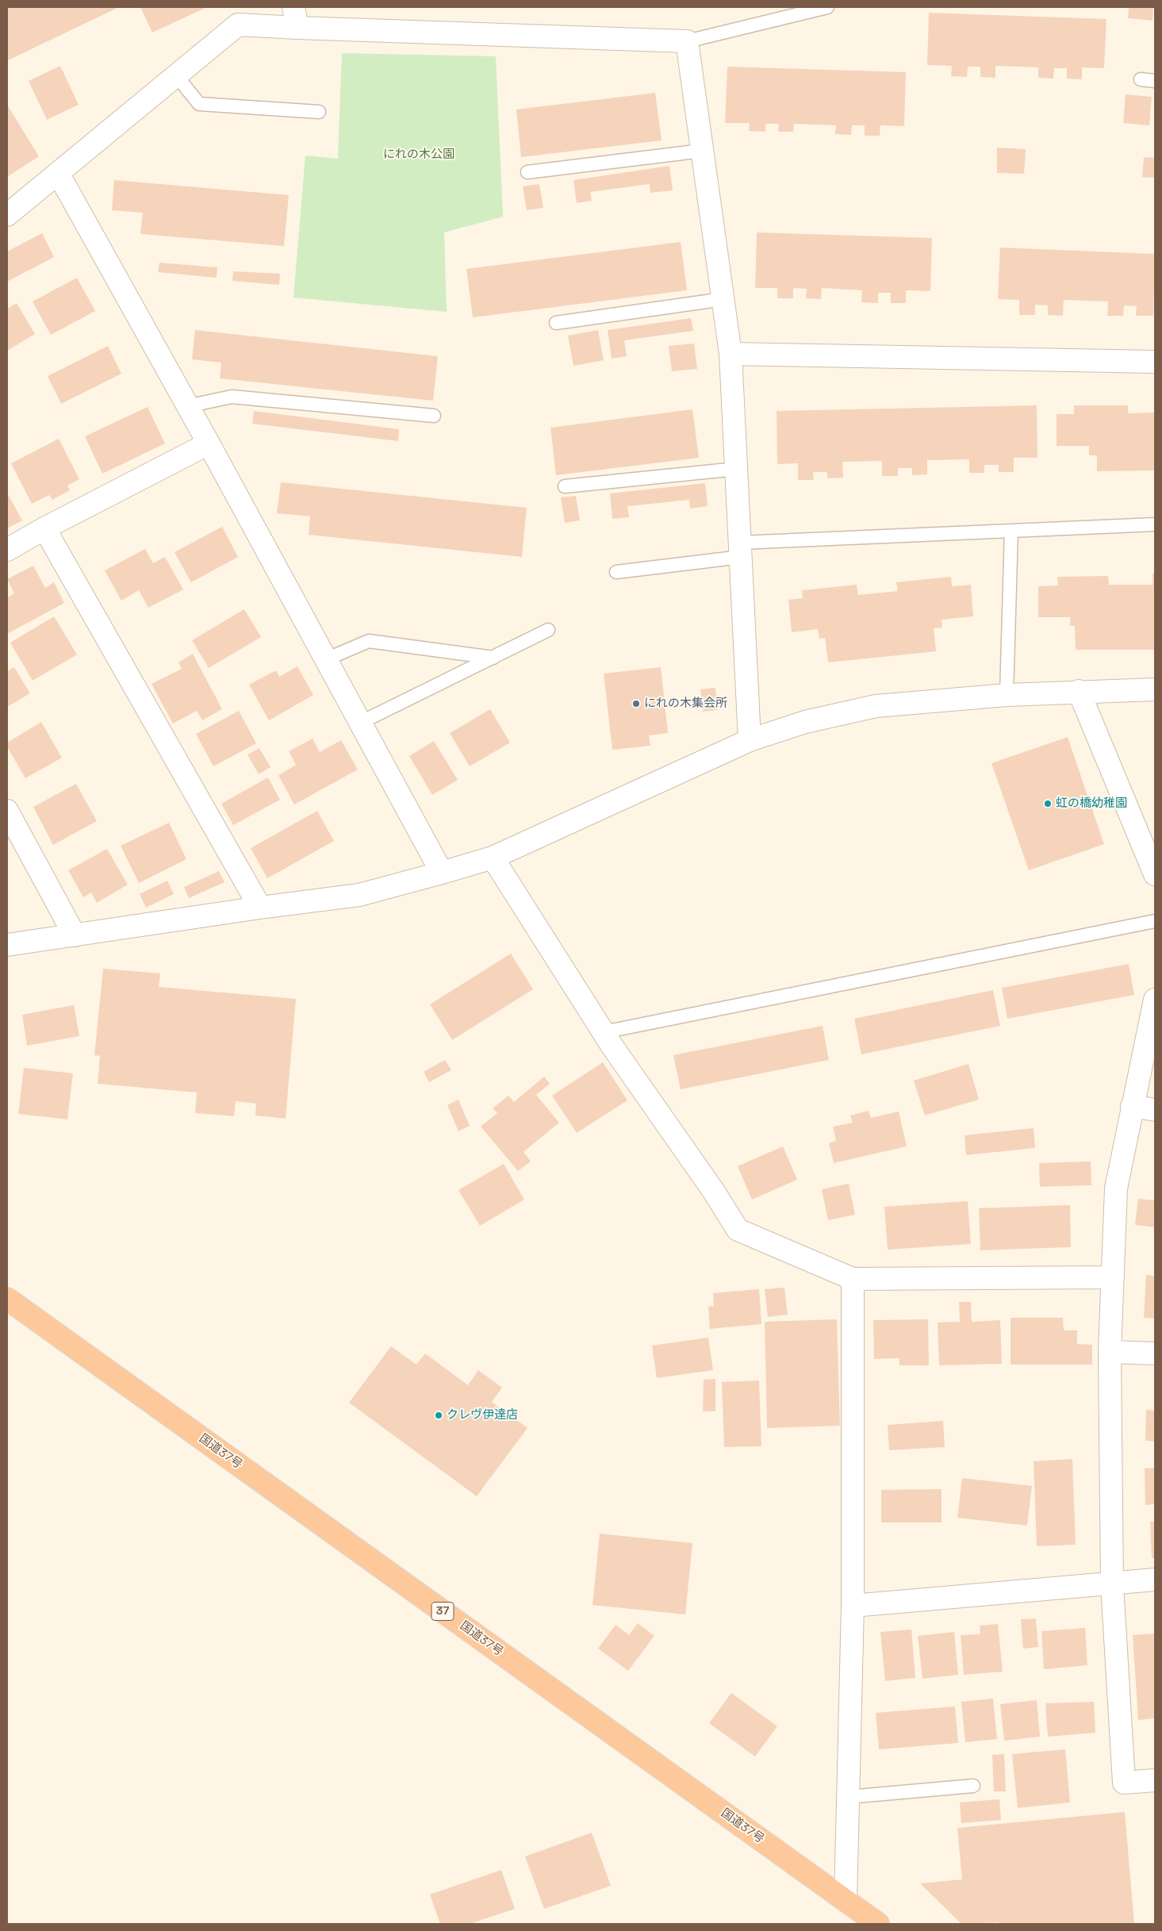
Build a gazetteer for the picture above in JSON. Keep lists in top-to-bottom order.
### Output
{
  "streets": {
    "highway": ["国道37号", "37"]
  },
  "parks": ["にれの木公園"],
  "places": ["にれの木集会所", "虹の橋幼稚園", "クレヴ伊達店"]
}
